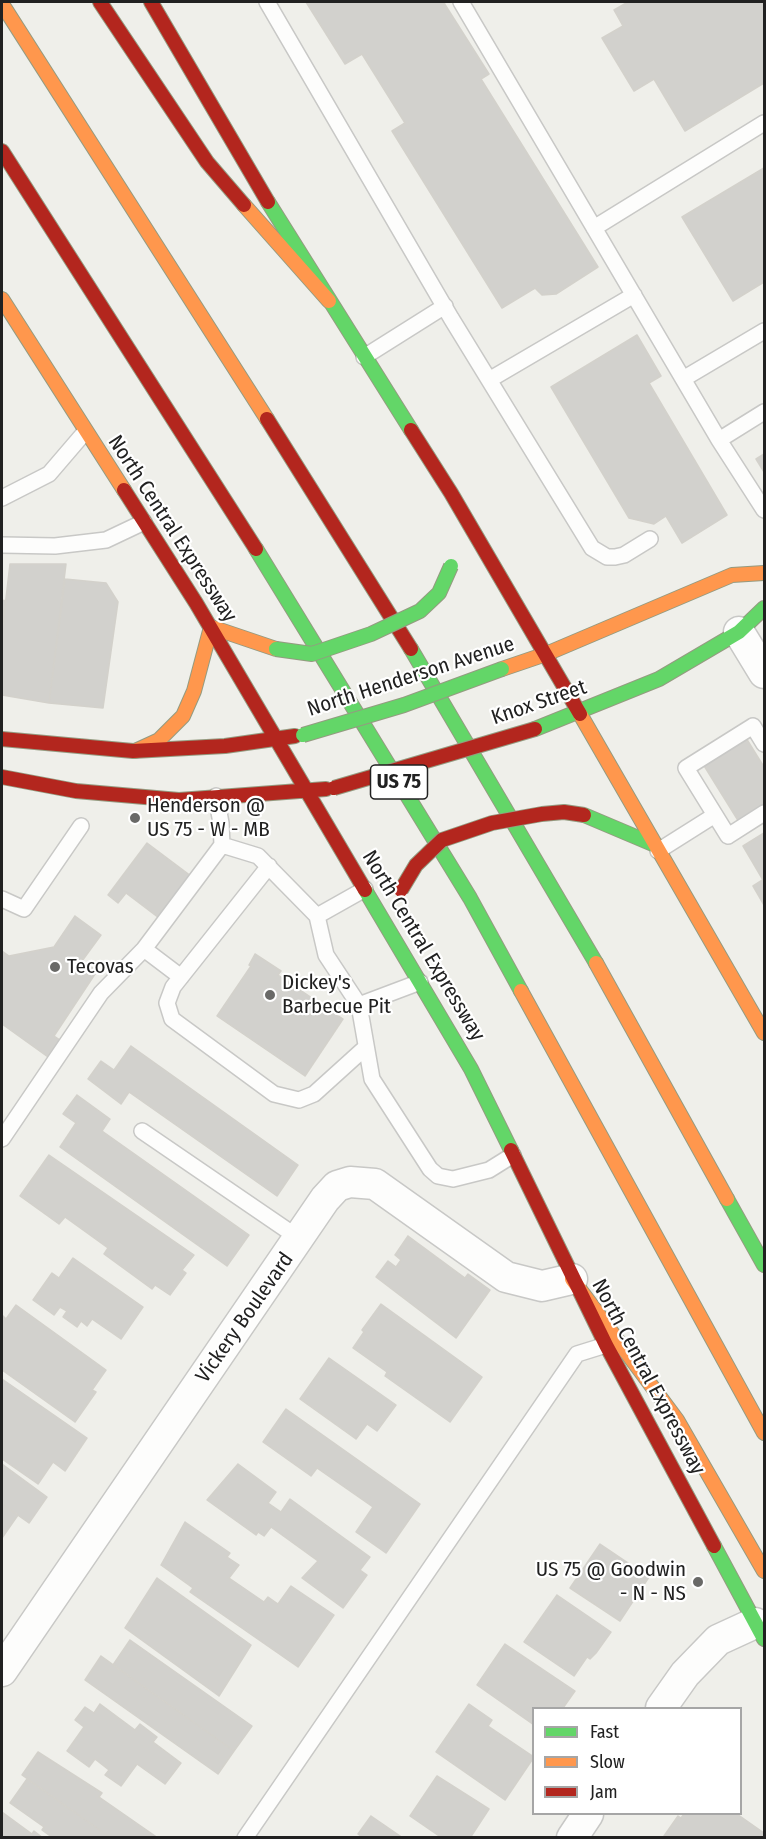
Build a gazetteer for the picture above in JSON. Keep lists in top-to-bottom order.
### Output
{
  "streets": {
    "main road": [
      "North Central Expressway",
      "North Henderson Avenue",
      "Knox Street",
      "US 75"
    ],
    "street": ["Vickery Boulevard"]
  },
  "crossings": [
    ["North Central Expressway", "North Henderson Avenue"],
    ["North Central Expressway", "Knox Street"],
    ["North Central Expressway", "Vickery Boulevard"],
    ["North Henderson Avenue", "Knox Street"]
  ],
  "places": [
    "Henderson @ US 75 - W - MB",
    "Tecovas",
    "Dickey's Barbecue Pit",
    "US 75 @ Goodwin - N - NS"
  ],
  "legend": ["Fast", "Slow", "Jam"]
}
